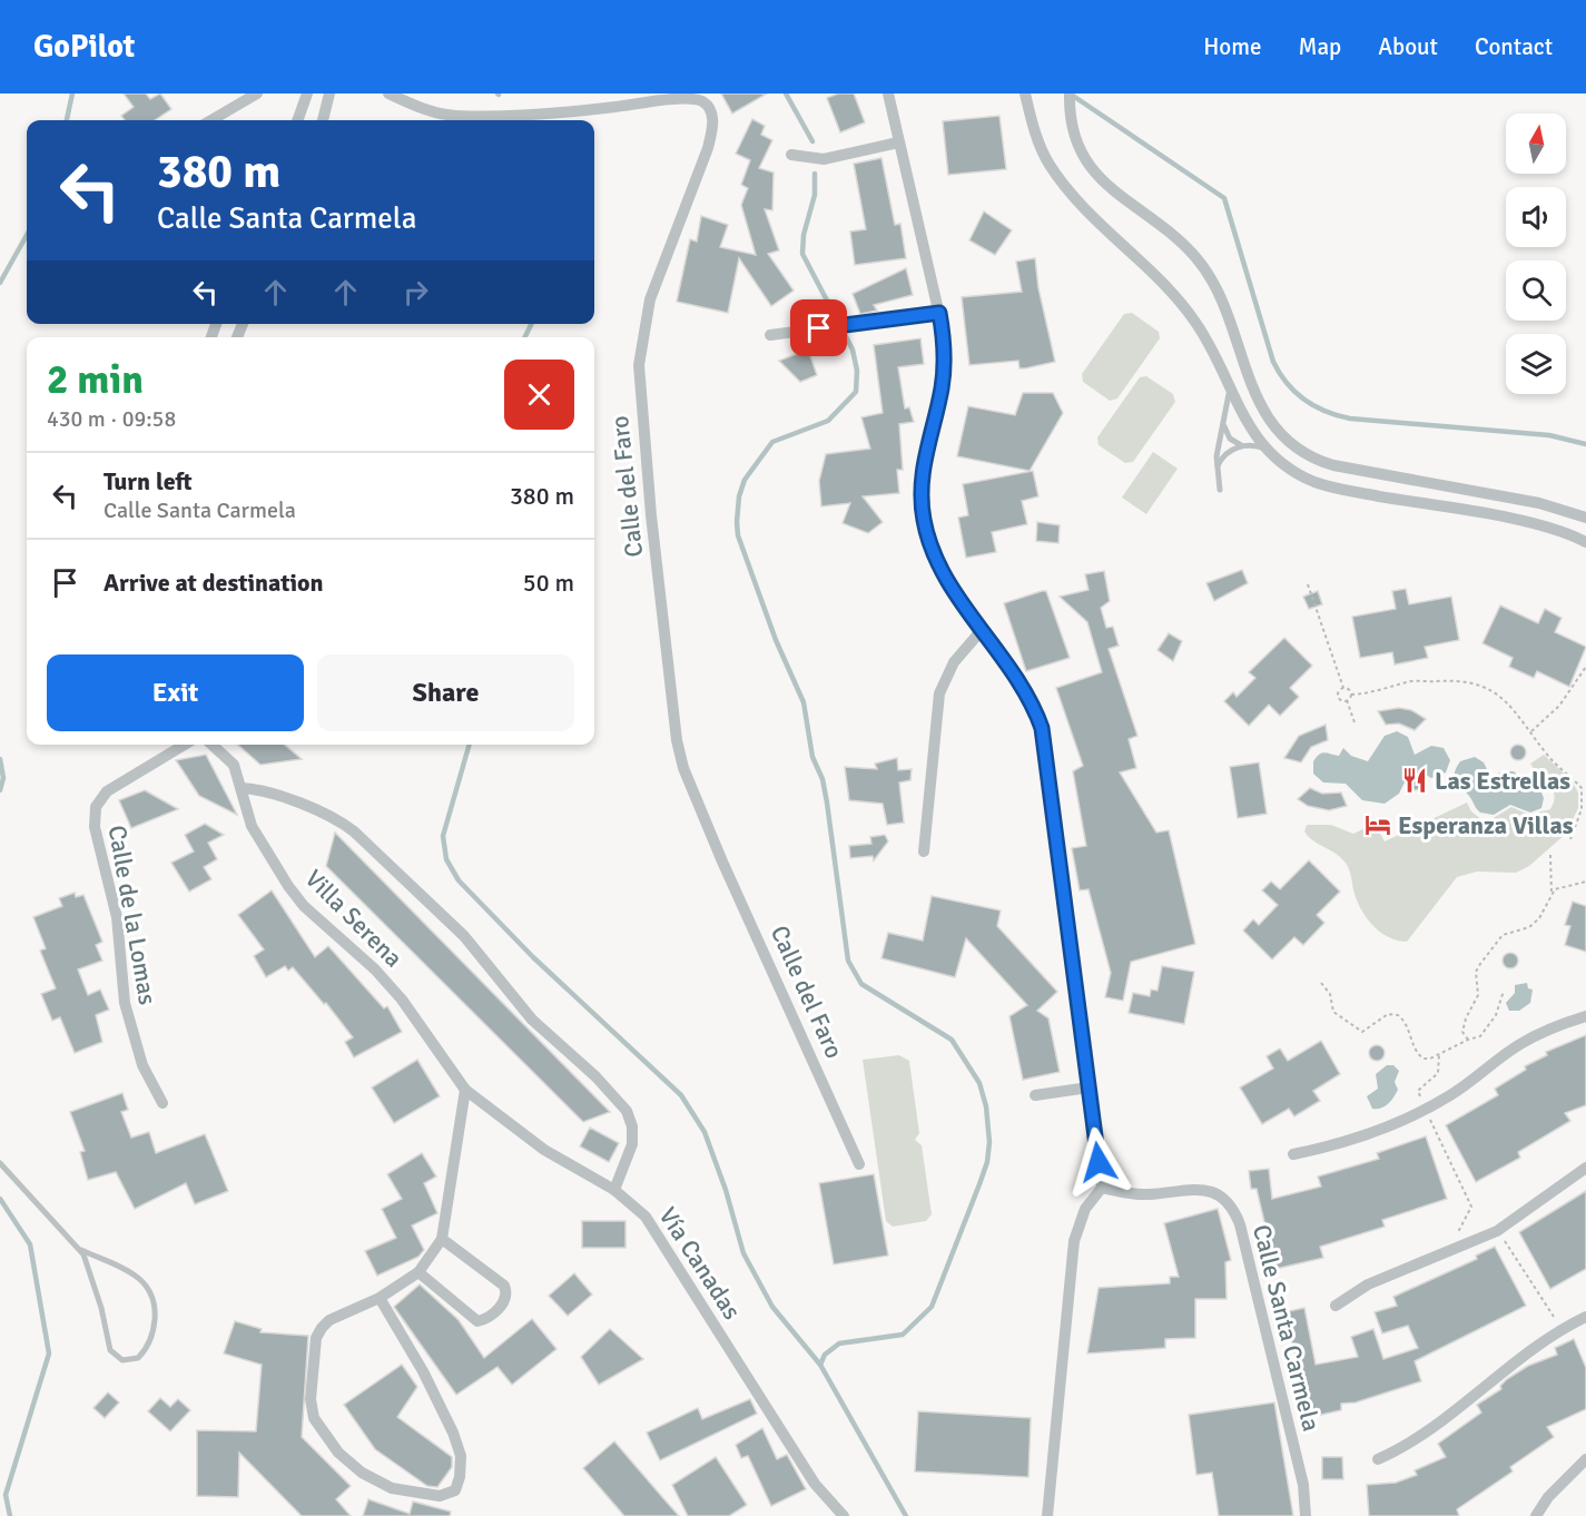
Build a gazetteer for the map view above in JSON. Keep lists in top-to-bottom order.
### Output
{
  "streets": {
    "street": [
      "Calle del Faro",
      "Calle de la Lomas",
      "Villa Serena",
      "Vía Canadas",
      "Calle Santa Carmela"
    ]
  },
  "crossings": [
    ["Villa Serena", "Vía Canadas"]
  ],
  "places": {
    "restaurant": ["Las Estrellas"],
    "hotel": ["Esperanza Villas"]
  },
  "north": "top",
  "page": {
    "header": "GoPilot",
    "nav": [
      "Home",
      "Map",
      "About",
      "Contact"
    ],
    "turn": ["380 m", "Calle Santa Carmela"],
    "heading": ["2 min", "430 m · 09:58"],
    "list": [
      {
        "name": "Turn left",
        "note": "Calle Santa Carmela",
        "value": "380 m"
      },
      {
        "name": "Arrive at destination",
        "value": "50 m"
      }
    ],
    "buttons": ["Exit", "Share"]
  }
}
